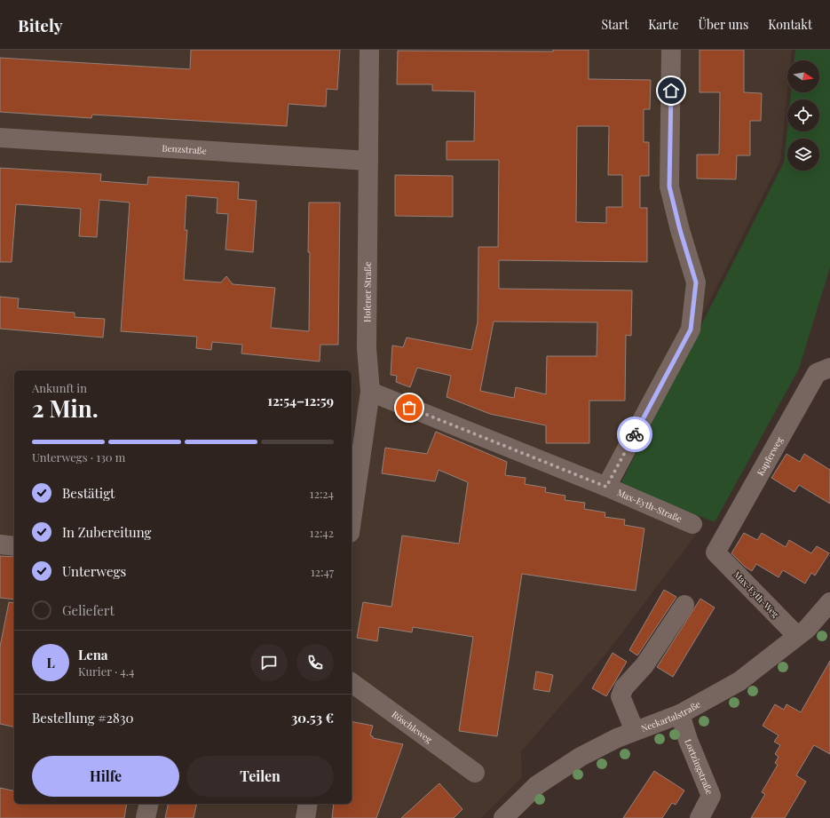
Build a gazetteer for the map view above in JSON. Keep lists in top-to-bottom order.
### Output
{
  "streets": {
    "street": [
      "Benzstraße",
      "Hofener Straße",
      "Kapferweg",
      "Max-Eyth-Straße",
      "Max-Eyth-Weg",
      "Neckartalstraße",
      "Röschleweg",
      "Lortzingstraße"
    ]
  },
  "crossings": [
    ["Benzstraße", "Hofener Straße"],
    ["Hofener Straße", "Max-Eyth-Straße"],
    ["Kapferweg", "Max-Eyth-Weg"],
    ["Max-Eyth-Weg", "Neckartalstraße"],
    ["Neckartalstraße", "Lortzingstraße"]
  ],
  "north": "right",
  "page": {
    "header": "Bitely",
    "nav": [
      "Start",
      "Karte",
      "Über uns",
      "Kontakt"
    ],
    "heading": ["2 Min.", "Ankunft in", "12:54–12:59"],
    "panel": [
      "Lena",
      "Kurier · 4.4",
      "Bestellung #2830",
      "30.53 €"
    ],
    "bar": "Unterwegs · 130 m",
    "list": [
      ["Bestätigt", "12:24"],
      ["In Zubereitung", "12:42"],
      ["Unterwegs", "12:47"],
      "Geliefert"
    ],
    "round": "L",
    "buttons": ["Hilfe", "Teilen"]
  }
}
